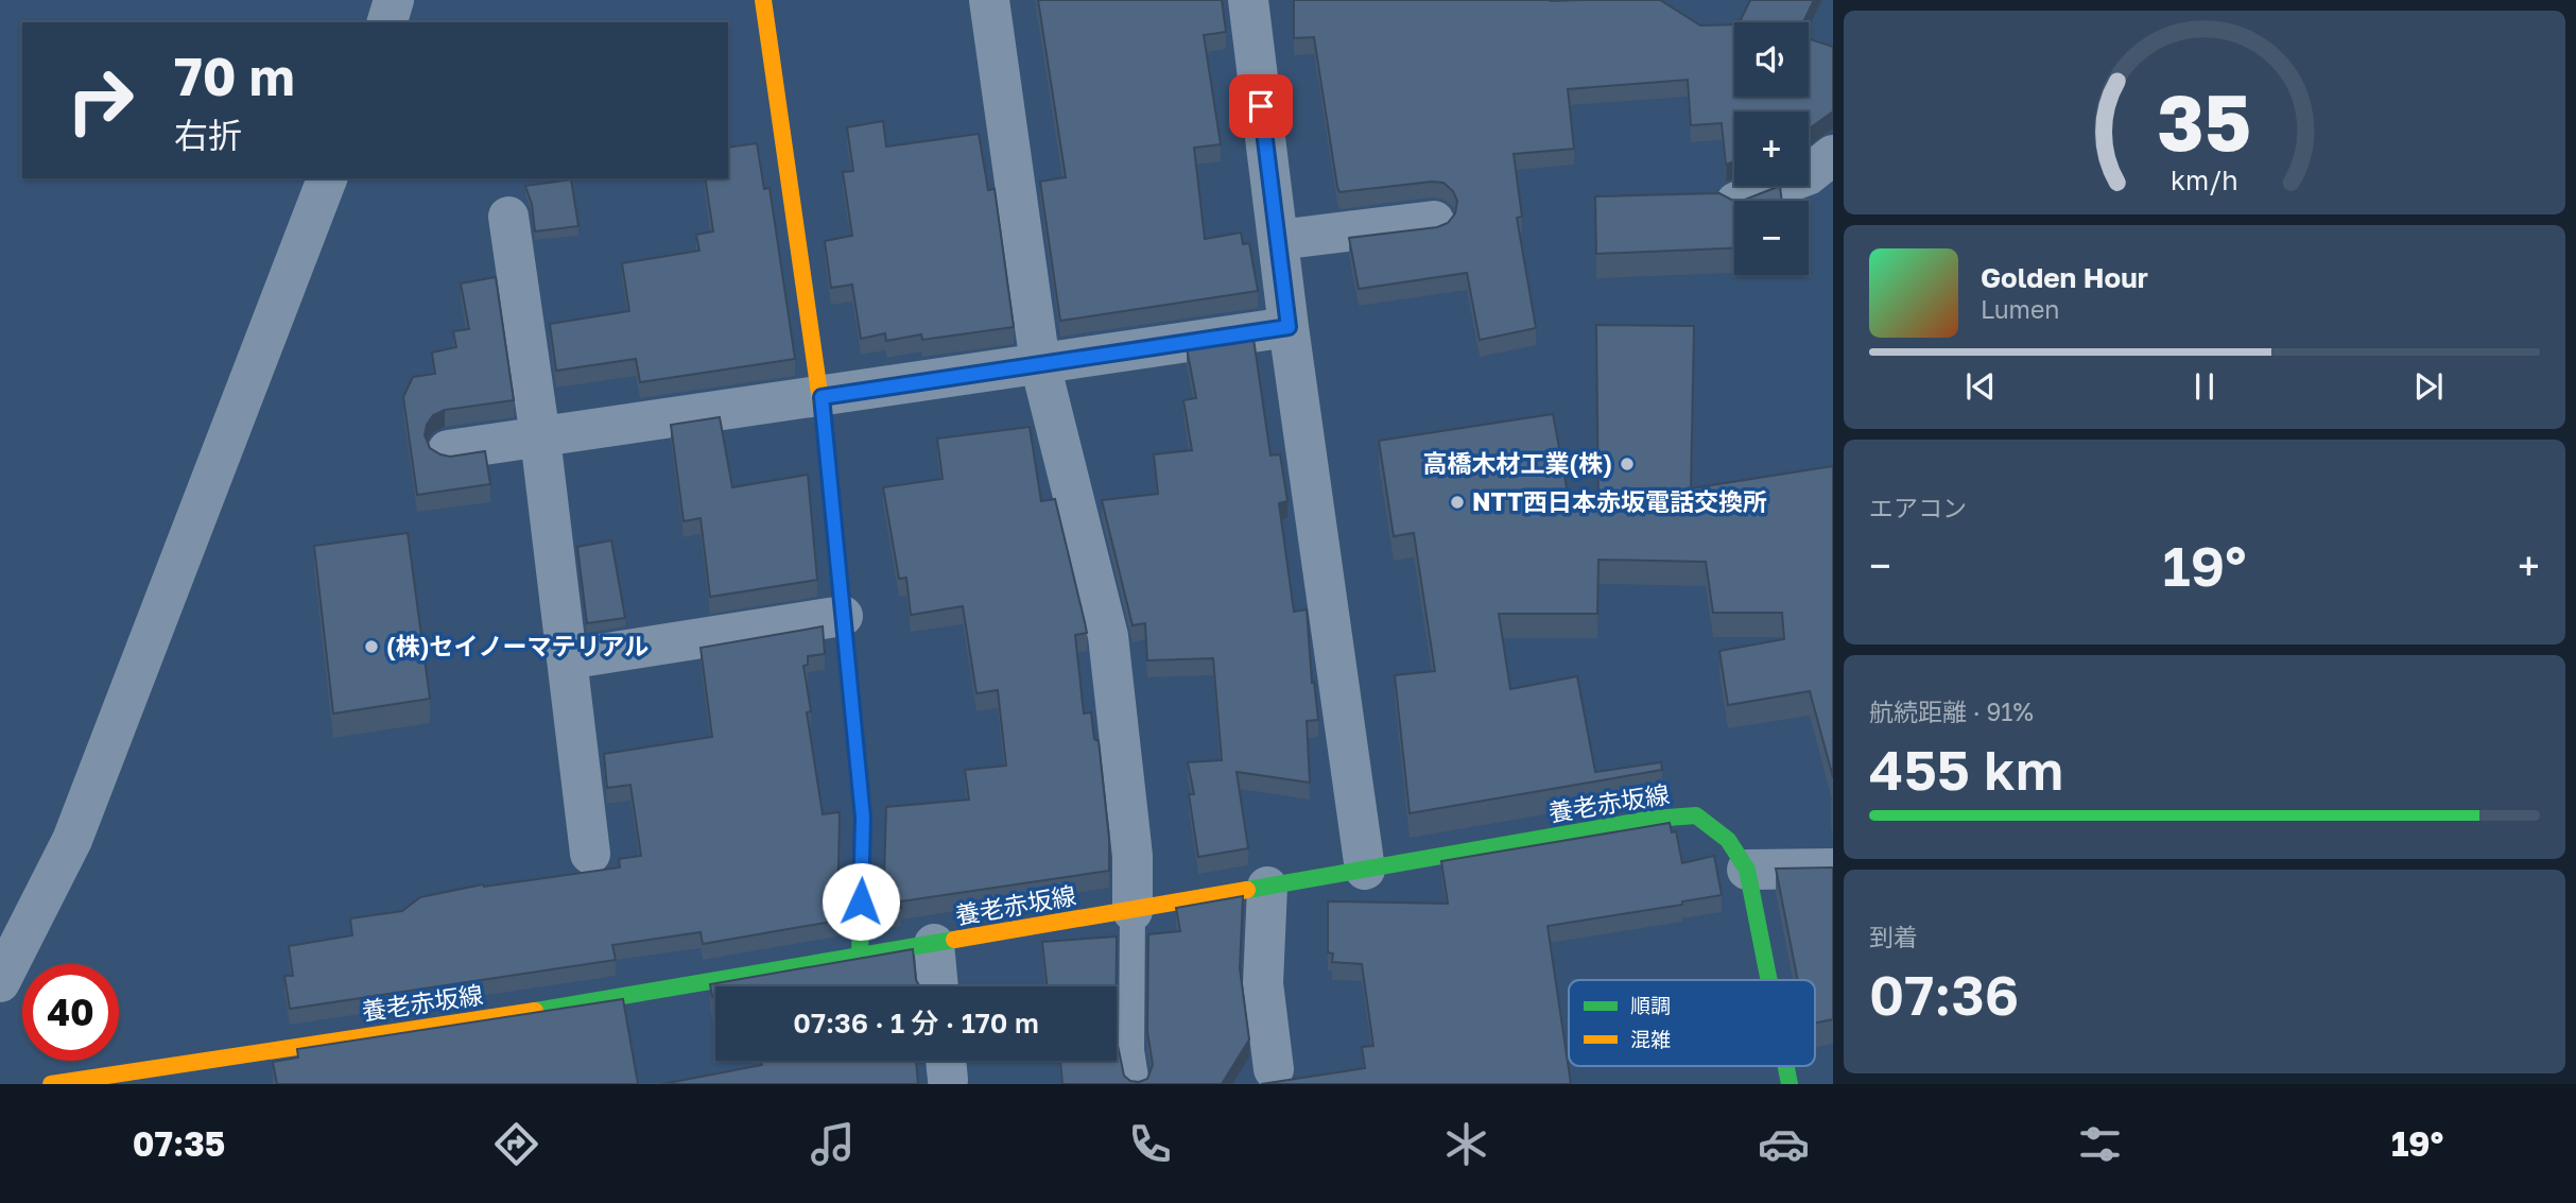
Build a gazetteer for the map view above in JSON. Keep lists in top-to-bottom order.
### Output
{
  "streets": {
    "main road": ["養老赤坂線"]
  },
  "places": ["高橋木材工業(株)", "NTT西日本赤坂電話交換所", "(株)セイノーマテリアル"],
  "legend": ["順調", "混雑"],
  "page": {
    "map_buttons": ["+", "−"],
    "turn": ["70 m", "右折"],
    "song": ["Golden Hour", "Lumen"],
    "tile": [
      "エアコン",
      ["航続距離 · 91%", "455 km"],
      ["到着", "07:36"]
    ],
    "heat": ["−", "19°", "+"],
    "limit": "40",
    "trip": "07:36 · 1 分 · 170 m",
    "tabs": ["07:35", "19°"],
    "gauge": ["35", "km/h"]
  }
}
